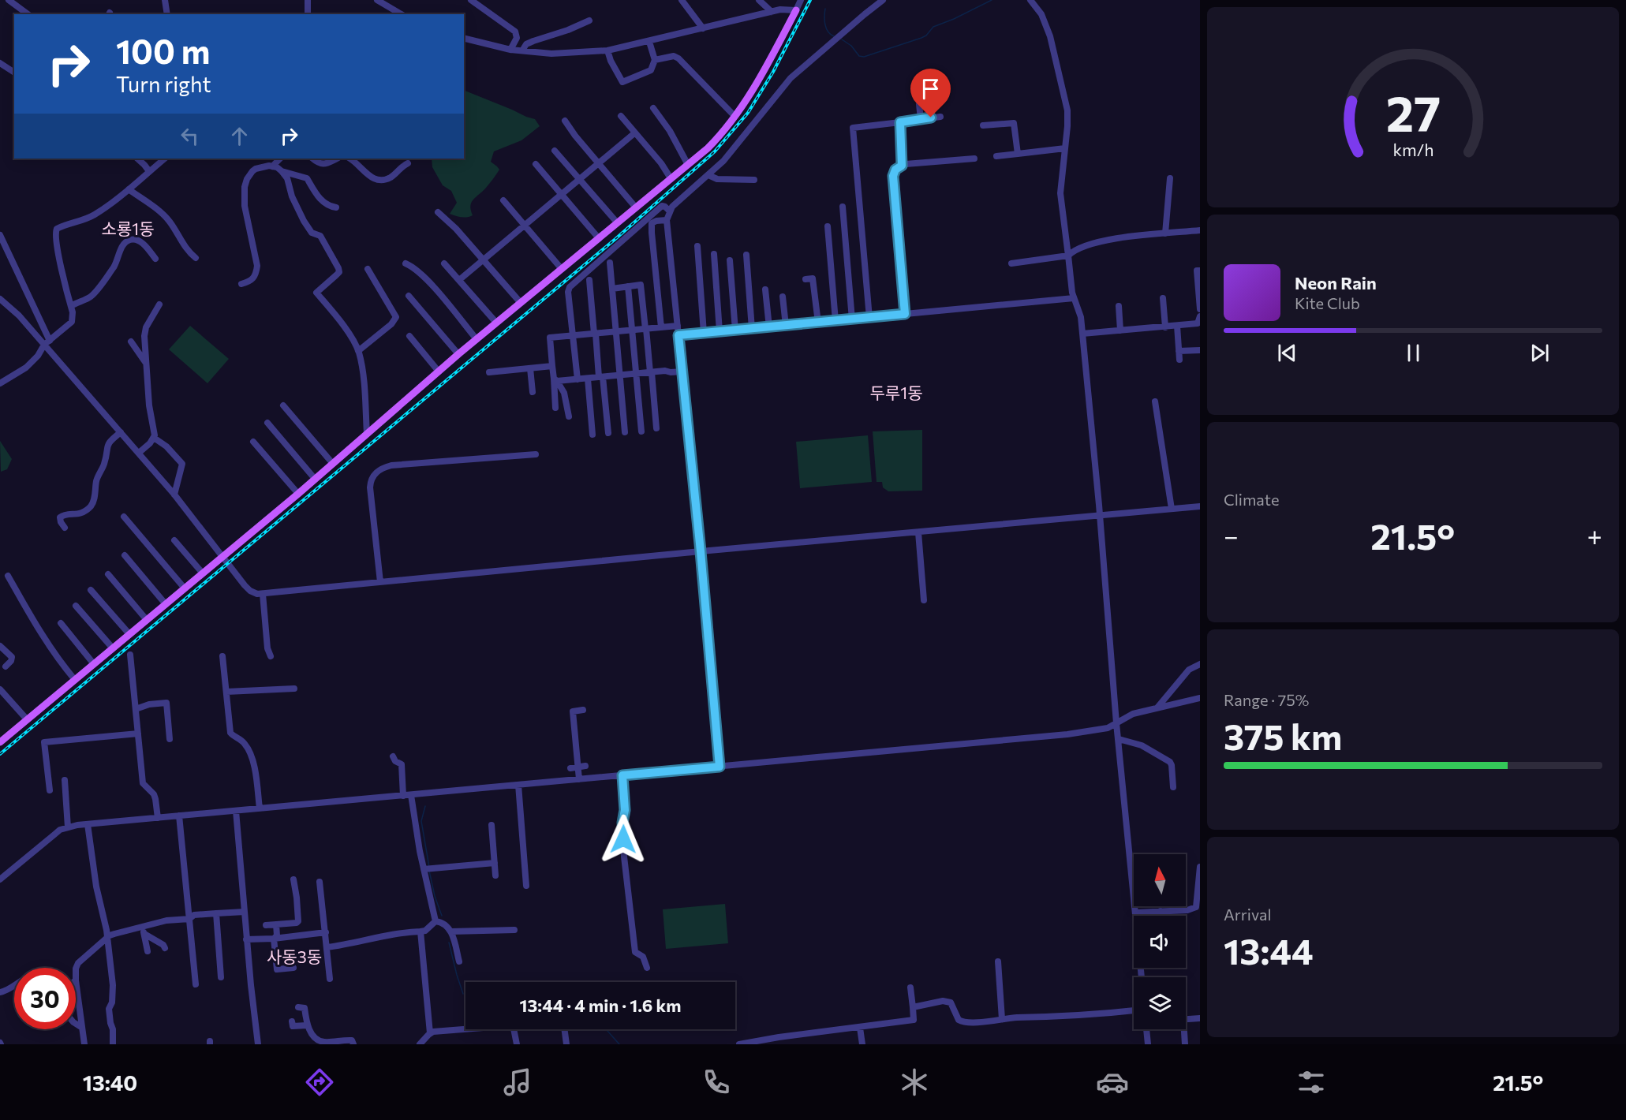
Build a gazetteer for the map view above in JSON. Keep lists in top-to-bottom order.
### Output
{
  "districts": ["소룡1동", "두루1동", "사동3동"],
  "north": "top",
  "page": {
    "turn": ["100 m", "Turn right"],
    "song": ["Neon Rain", "Kite Club"],
    "tile": [
      "Climate",
      ["Range · 75%", "375 km"],
      ["Arrival", "13:44"]
    ],
    "heat": ["−", "21.5°", "+"],
    "limit": "30",
    "trip": "13:44 · 4 min · 1.6 km",
    "tabs": ["13:40", "21.5°"],
    "gauge": ["27", "km/h"]
  }
}
